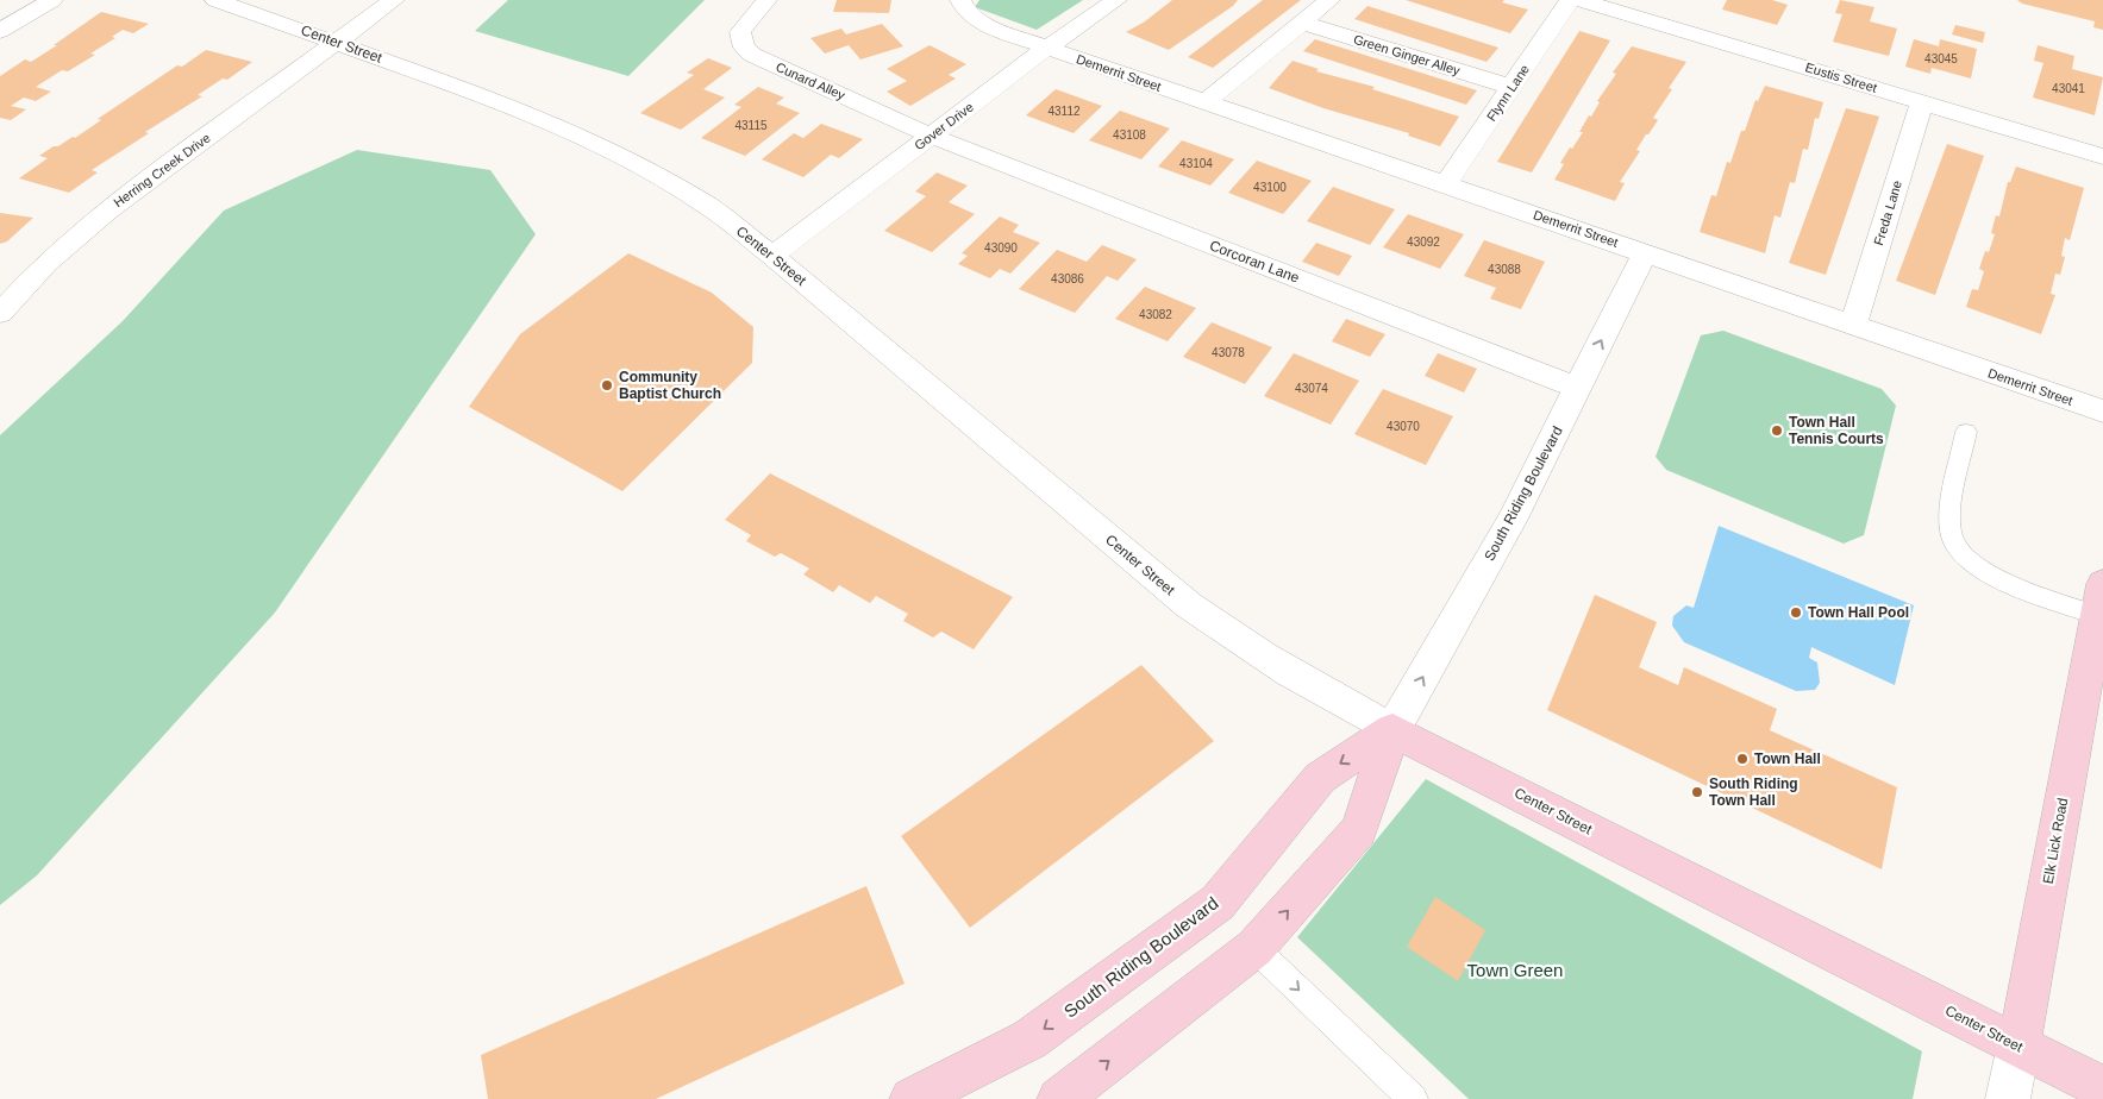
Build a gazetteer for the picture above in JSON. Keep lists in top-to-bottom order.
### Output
{
  "streets": {
    "street": [
      "Center Street",
      "Green Ginger Alley",
      "Demerrit Street",
      "Eustis Street",
      "Cunard Alley",
      "Flynn Lane",
      "Gover Drive",
      "Herring Creek Drive",
      "Freda Lane",
      "Corcoran Lane",
      "South Riding Boulevard",
      "Elk Lick Road"
    ]
  },
  "crossings": [
    ["Center Street", "Gover Drive"],
    ["Center Street", "Herring Creek Drive"],
    ["Center Street", "South Riding Boulevard"],
    ["Center Street", "Elk Lick Road"],
    ["Green Ginger Alley", "Flynn Lane"],
    ["Demerrit Street", "Flynn Lane"],
    ["Demerrit Street", "Gover Drive"],
    ["Demerrit Street", "Freda Lane"],
    ["Demerrit Street", "South Riding Boulevard"],
    ["Eustis Street", "Freda Lane"],
    ["Cunard Alley", "Gover Drive"],
    ["Cunard Alley", "Corcoran Lane"],
    ["Gover Drive", "Corcoran Lane"],
    ["Corcoran Lane", "South Riding Boulevard"]
  ],
  "parks": ["Town Green"],
  "places": [
    "Community Baptist Church",
    "Town Hall Tennis Courts",
    "Town Hall Pool",
    "Town Hall",
    "South Riding Town Hall"
  ],
  "house_numbers": [
    "43045",
    "43041",
    "43112",
    "43115",
    "43108",
    "43104",
    "43100",
    "43092",
    "43090",
    "43088",
    "43086",
    "43082",
    "43078",
    "43074",
    "43070"
  ]
}
